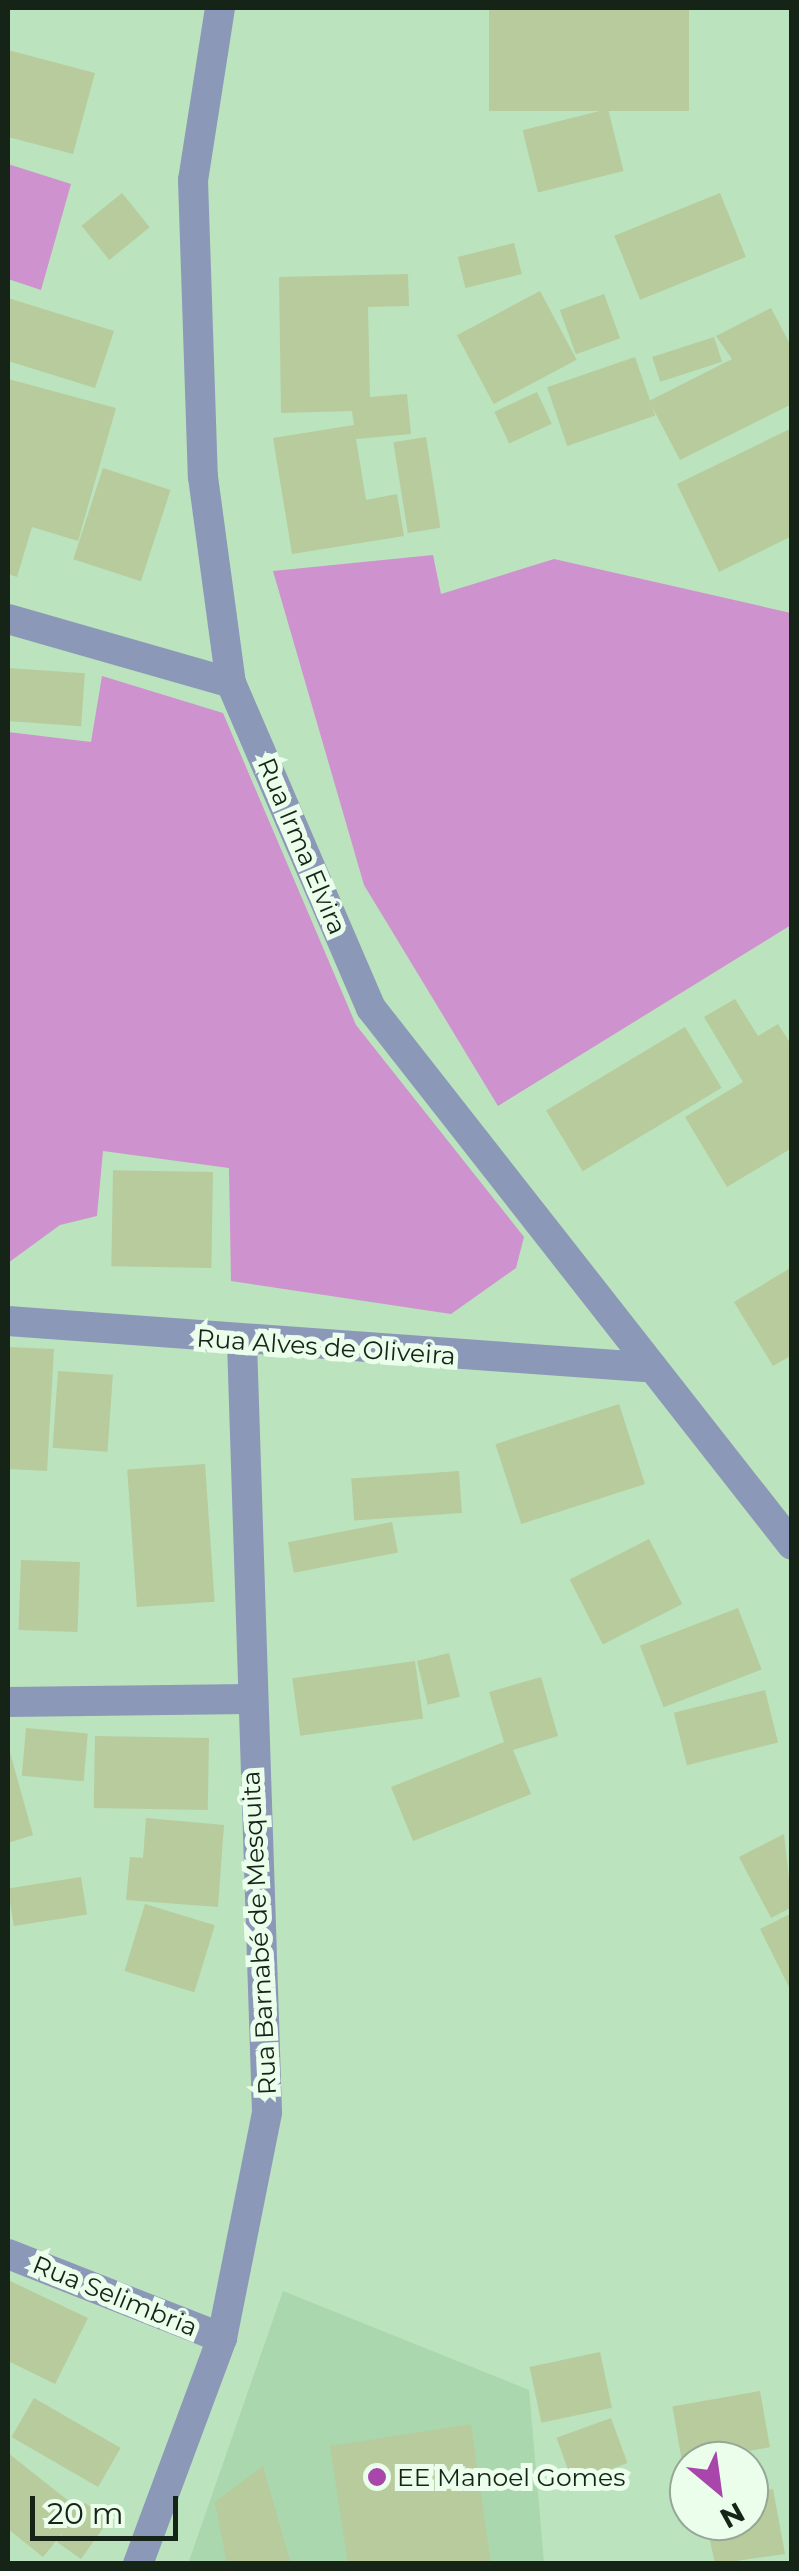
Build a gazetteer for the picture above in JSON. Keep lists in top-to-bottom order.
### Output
{
  "streets": {
    "street": [
      "Rua Irma Elvira",
      "Rua Alves de Oliveira",
      "Rua Barnabé de Mesquita",
      "Rua Selimbria"
    ]
  },
  "crossings": [
    ["Rua Irma Elvira", "Rua Alves de Oliveira"],
    ["Rua Alves de Oliveira", "Rua Barnabé de Mesquita"],
    ["Rua Barnabé de Mesquita", "Rua Selimbria"]
  ],
  "places": ["EE Manoel Gomes"],
  "scale_bar": "20 m",
  "north": "bottom right"
}
